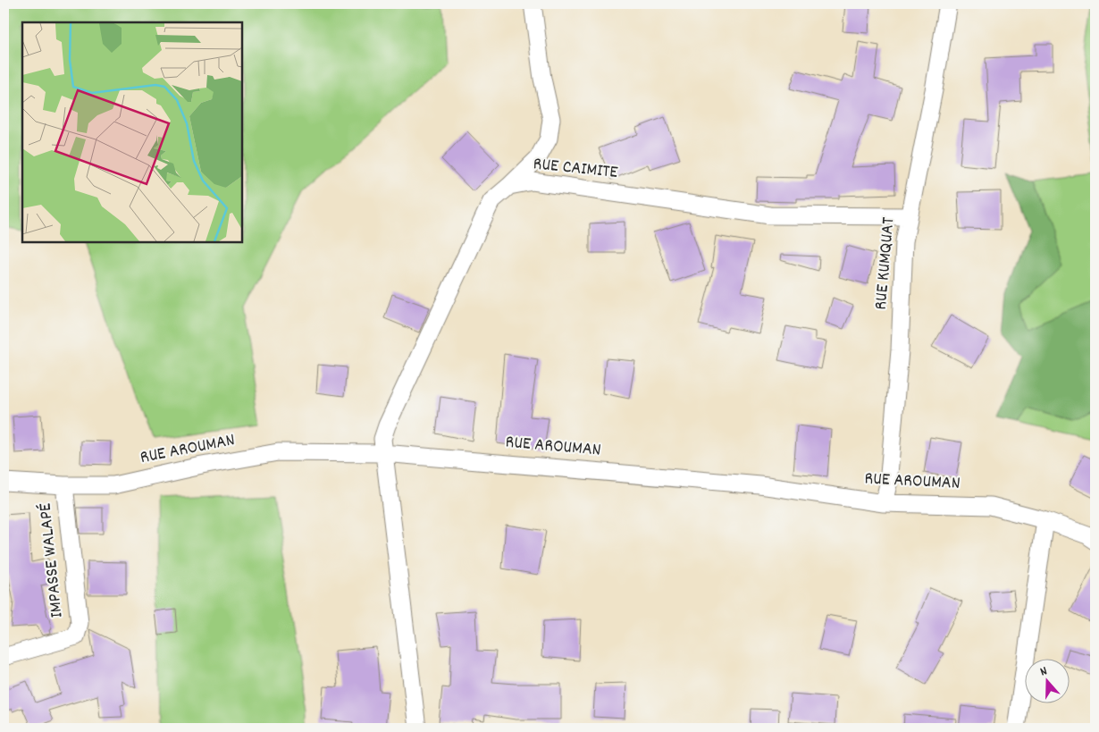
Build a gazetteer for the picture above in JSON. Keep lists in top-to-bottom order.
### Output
{
  "streets": {
    "street": [
      "RUE CAIMITE",
      "RUE KUMQUAT",
      "RUE AROUMAN",
      "IMPASSE WALAPÉ"
    ]
  },
  "crossings": [
    ["RUE CAIMITE", "RUE KUMQUAT"],
    ["RUE CAIMITE", "RUE AROUMAN"],
    ["RUE KUMQUAT", "RUE AROUMAN"],
    ["RUE AROUMAN", "IMPASSE WALAPÉ"]
  ],
  "north": "top"
}
